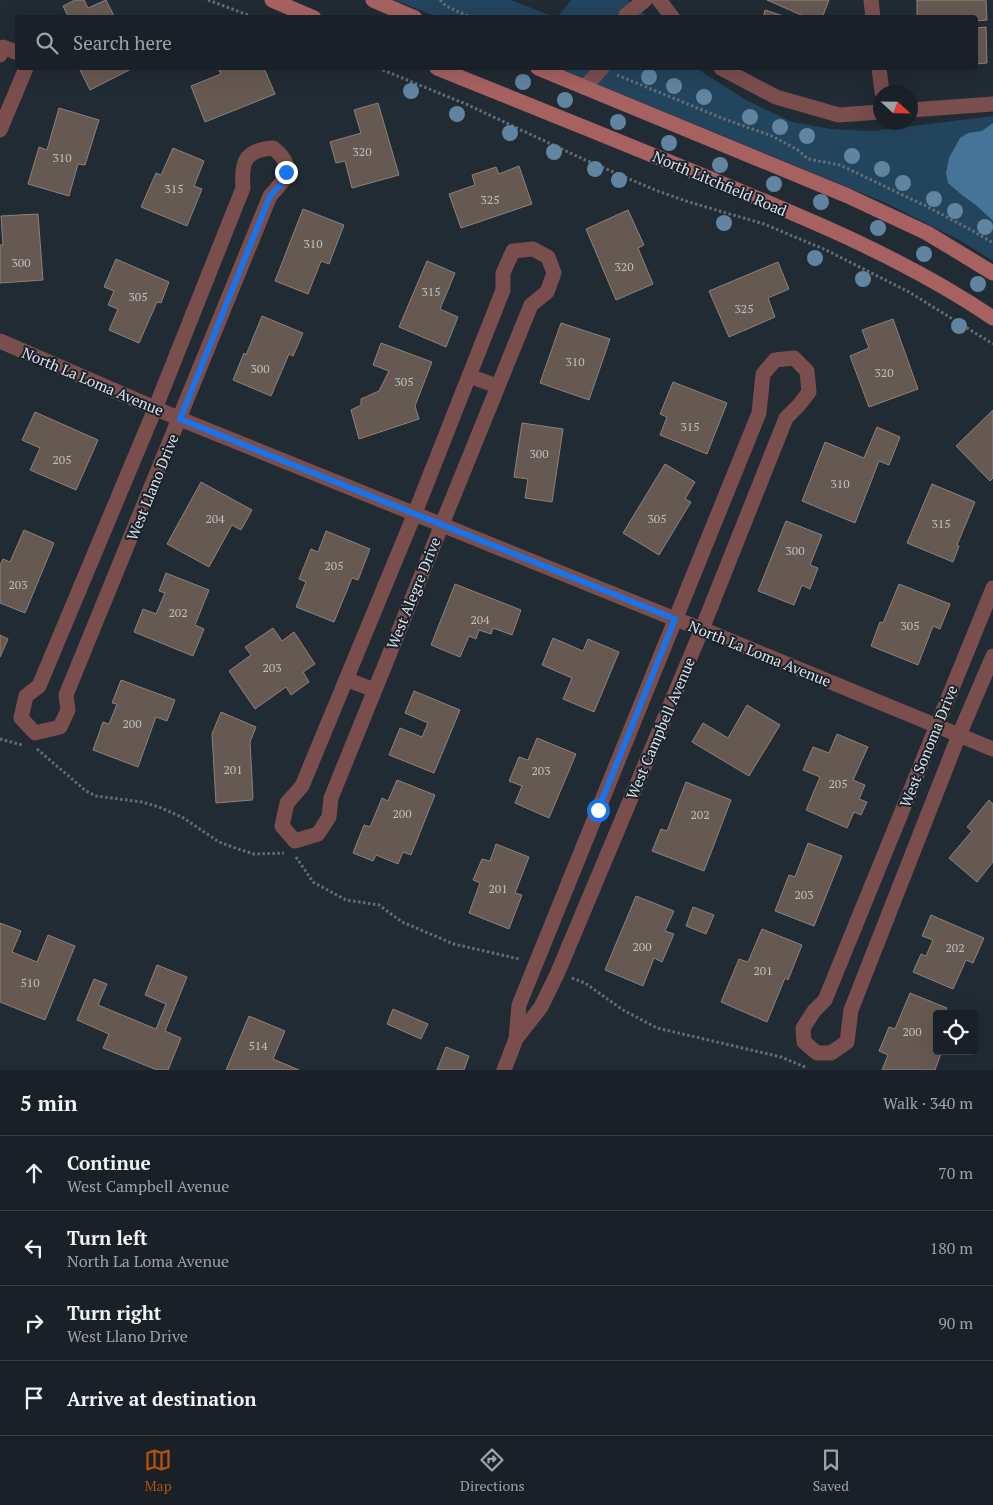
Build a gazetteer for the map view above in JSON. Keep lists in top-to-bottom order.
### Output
{
  "streets": {
    "main road": ["North Litchfield Road"],
    "street": [
      "North La Loma Avenue",
      "West Llano Drive",
      "West Alegre Drive",
      "West Campbell Avenue",
      "West Sonoma Drive"
    ]
  },
  "crossings": [
    ["North La Loma Avenue", "West Llano Drive"],
    ["North La Loma Avenue", "West Alegre Drive"],
    ["North La Loma Avenue", "West Campbell Avenue"],
    ["North La Loma Avenue", "West Sonoma Drive"]
  ],
  "house_numbers": [
    "320",
    "310",
    "315",
    "325",
    "310",
    "300",
    "320",
    "315",
    "305",
    "325",
    "310",
    "300",
    "320",
    "305",
    "315",
    "300",
    "205",
    "310",
    "204",
    "305",
    "315",
    "300",
    "205",
    "203",
    "202",
    "204",
    "305",
    "203",
    "200",
    "201",
    "203",
    "205",
    "200",
    "202",
    "201",
    "203",
    "200",
    "202",
    "201",
    "510",
    "200",
    "514"
  ],
  "north": "right",
  "page": {
    "search": "Search here",
    "heading": ["5 min", "Walk · 340 m"],
    "list": [
      ["Continue", "West Campbell Avenue", "70 m"],
      ["Turn left", "North La Loma Avenue", "180 m"],
      ["Turn right", "West Llano Drive", "90 m"],
      "Arrive at destination"
    ],
    "nav": ["Map", "Directions", "Saved"]
  }
}
